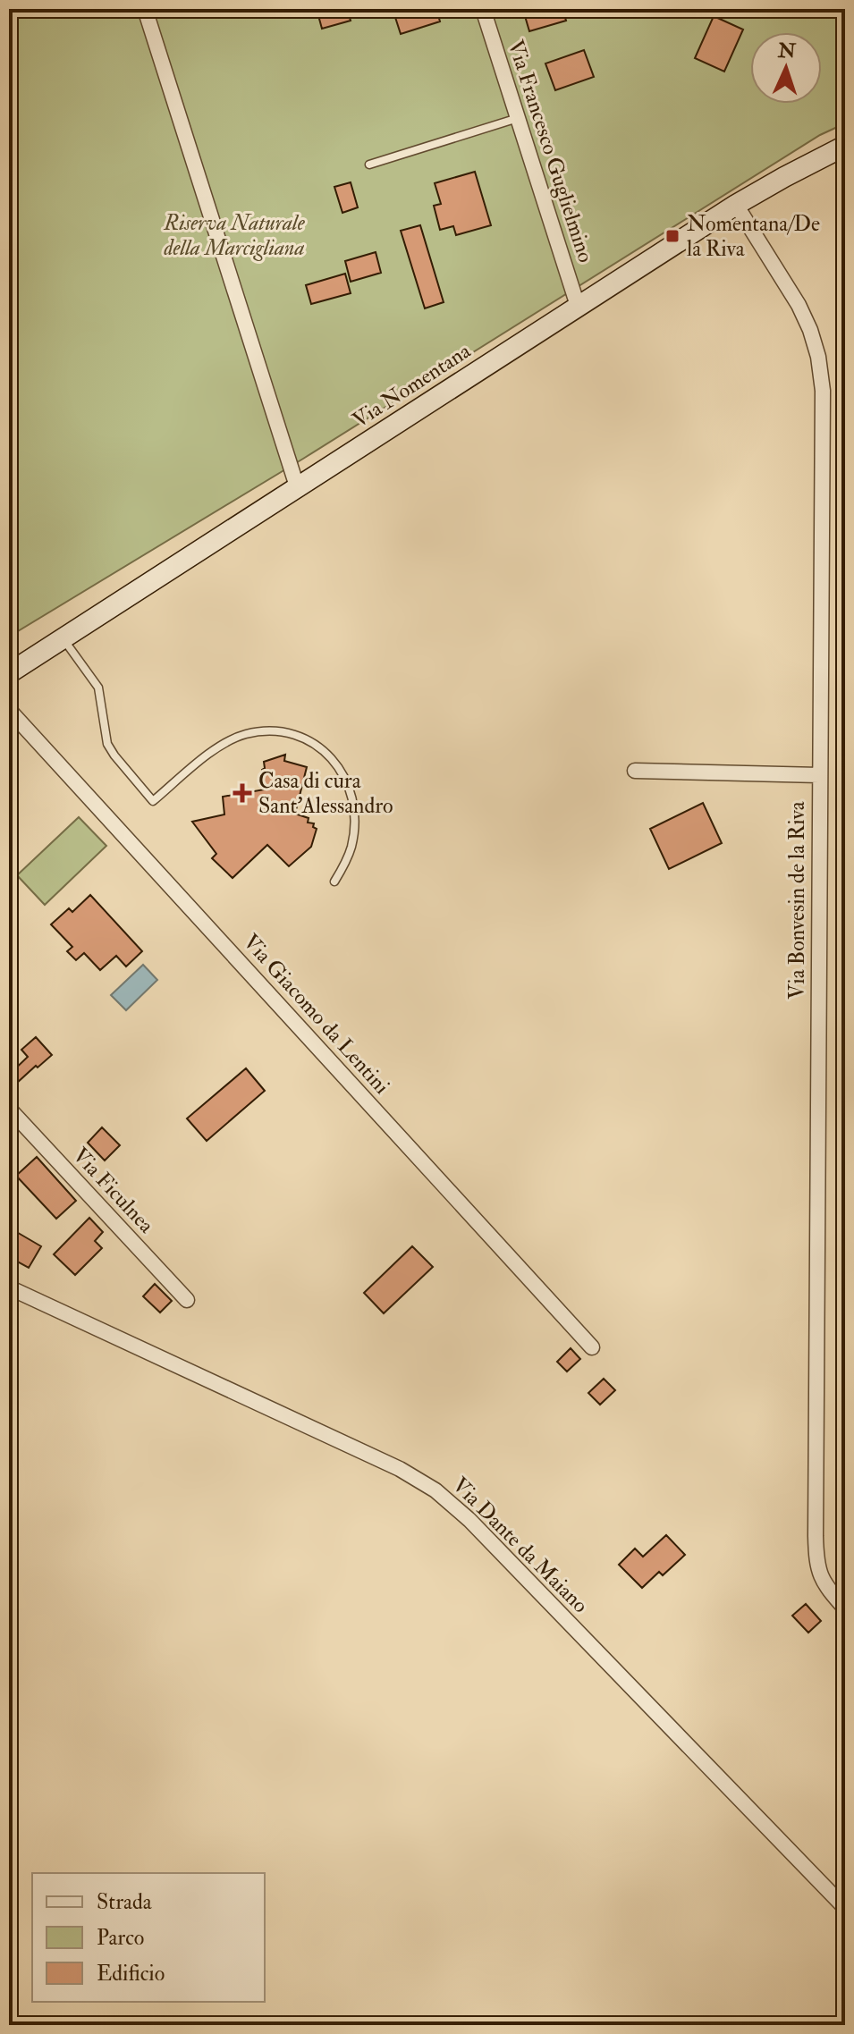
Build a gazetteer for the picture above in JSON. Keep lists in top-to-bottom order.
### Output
{
  "streets": {
    "main road": ["Via Nomentana"],
    "street": [
      "Via Francesco Guglielmino",
      "Via Bonvesin de la Riva",
      "Via Giacomo da Lentini",
      "Via Ficulnea",
      "Via Dante da Maiano"
    ]
  },
  "crossings": [
    ["Via Francesco Guglielmino", "Via Nomentana"],
    ["Via Nomentana", "Via Bonvesin de la Riva"]
  ],
  "parks": ["Riserva Naturale della Marcigliana"],
  "places": {
    "transit": ["Nomentana/De la Riva"],
    "health": ["Casa di cura Sant'Alessandro"]
  },
  "legend": ["Strada", "Parco", "Edificio"],
  "north": "top"
}
